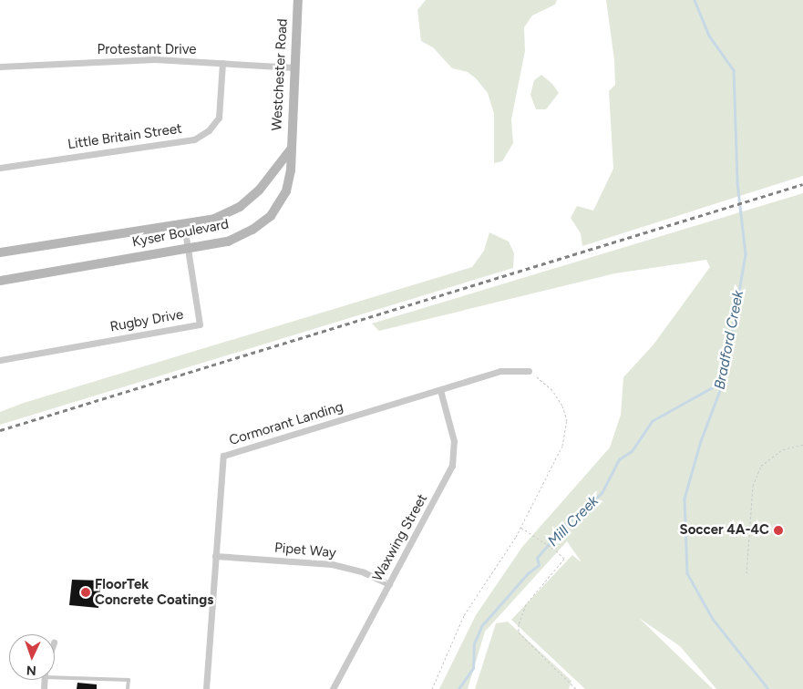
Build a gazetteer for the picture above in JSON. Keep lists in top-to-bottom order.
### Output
{
  "streets": {
    "street": [
      "Protestant Drive",
      "Westchester Road",
      "Little Britain Street",
      "Kyser Boulevard",
      "Rugby Drive",
      "Cormorant Landing",
      "Waxwing Street",
      "Pipet Way"
    ]
  },
  "crossings": [
    ["Protestant Drive", "Westchester Road"],
    ["Protestant Drive", "Little Britain Street"],
    ["Westchester Road", "Kyser Boulevard"],
    ["Kyser Boulevard", "Rugby Drive"],
    ["Cormorant Landing", "Waxwing Street"],
    ["Cormorant Landing", "Pipet Way"],
    ["Waxwing Street", "Pipet Way"]
  ],
  "water": ["Bradford Creek", "Mill Creek"],
  "places": ["Soccer 4A-4C", "FloorTek Concrete Coatings"],
  "north": "bottom"
}
